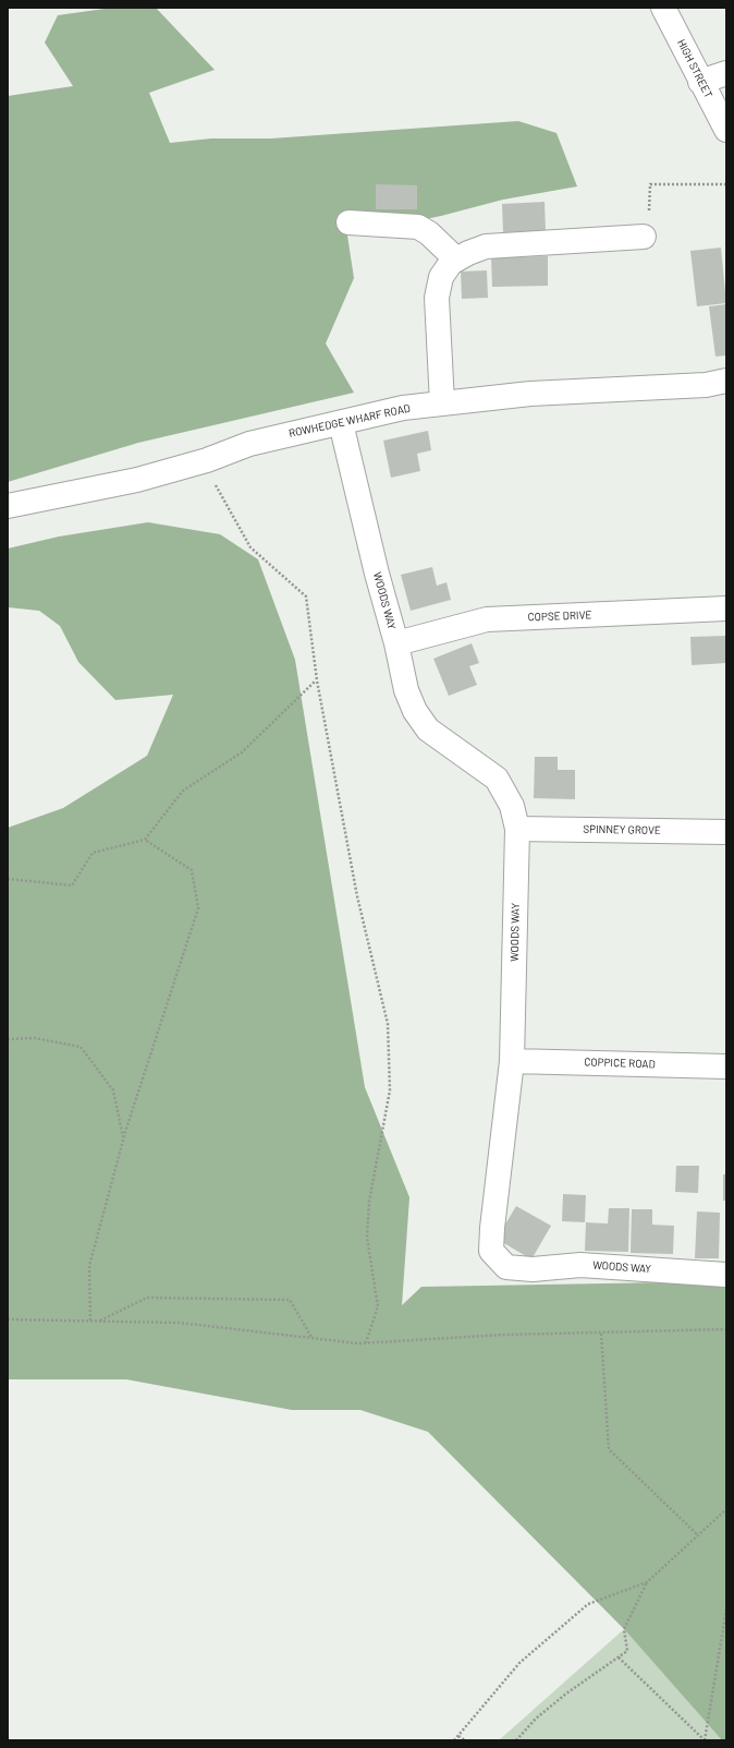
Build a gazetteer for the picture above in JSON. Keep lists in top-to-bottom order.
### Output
{
  "streets": {
    "street": [
      "HIGH STREET",
      "ROWHEDGE WHARF ROAD",
      "WOODS WAY",
      "COPSE DRIVE",
      "SPINNEY GROVE",
      "COPPICE ROAD"
    ]
  },
  "crossings": [
    ["ROWHEDGE WHARF ROAD", "WOODS WAY"],
    ["WOODS WAY", "COPSE DRIVE"],
    ["WOODS WAY", "SPINNEY GROVE"],
    ["WOODS WAY", "COPPICE ROAD"]
  ]
}
